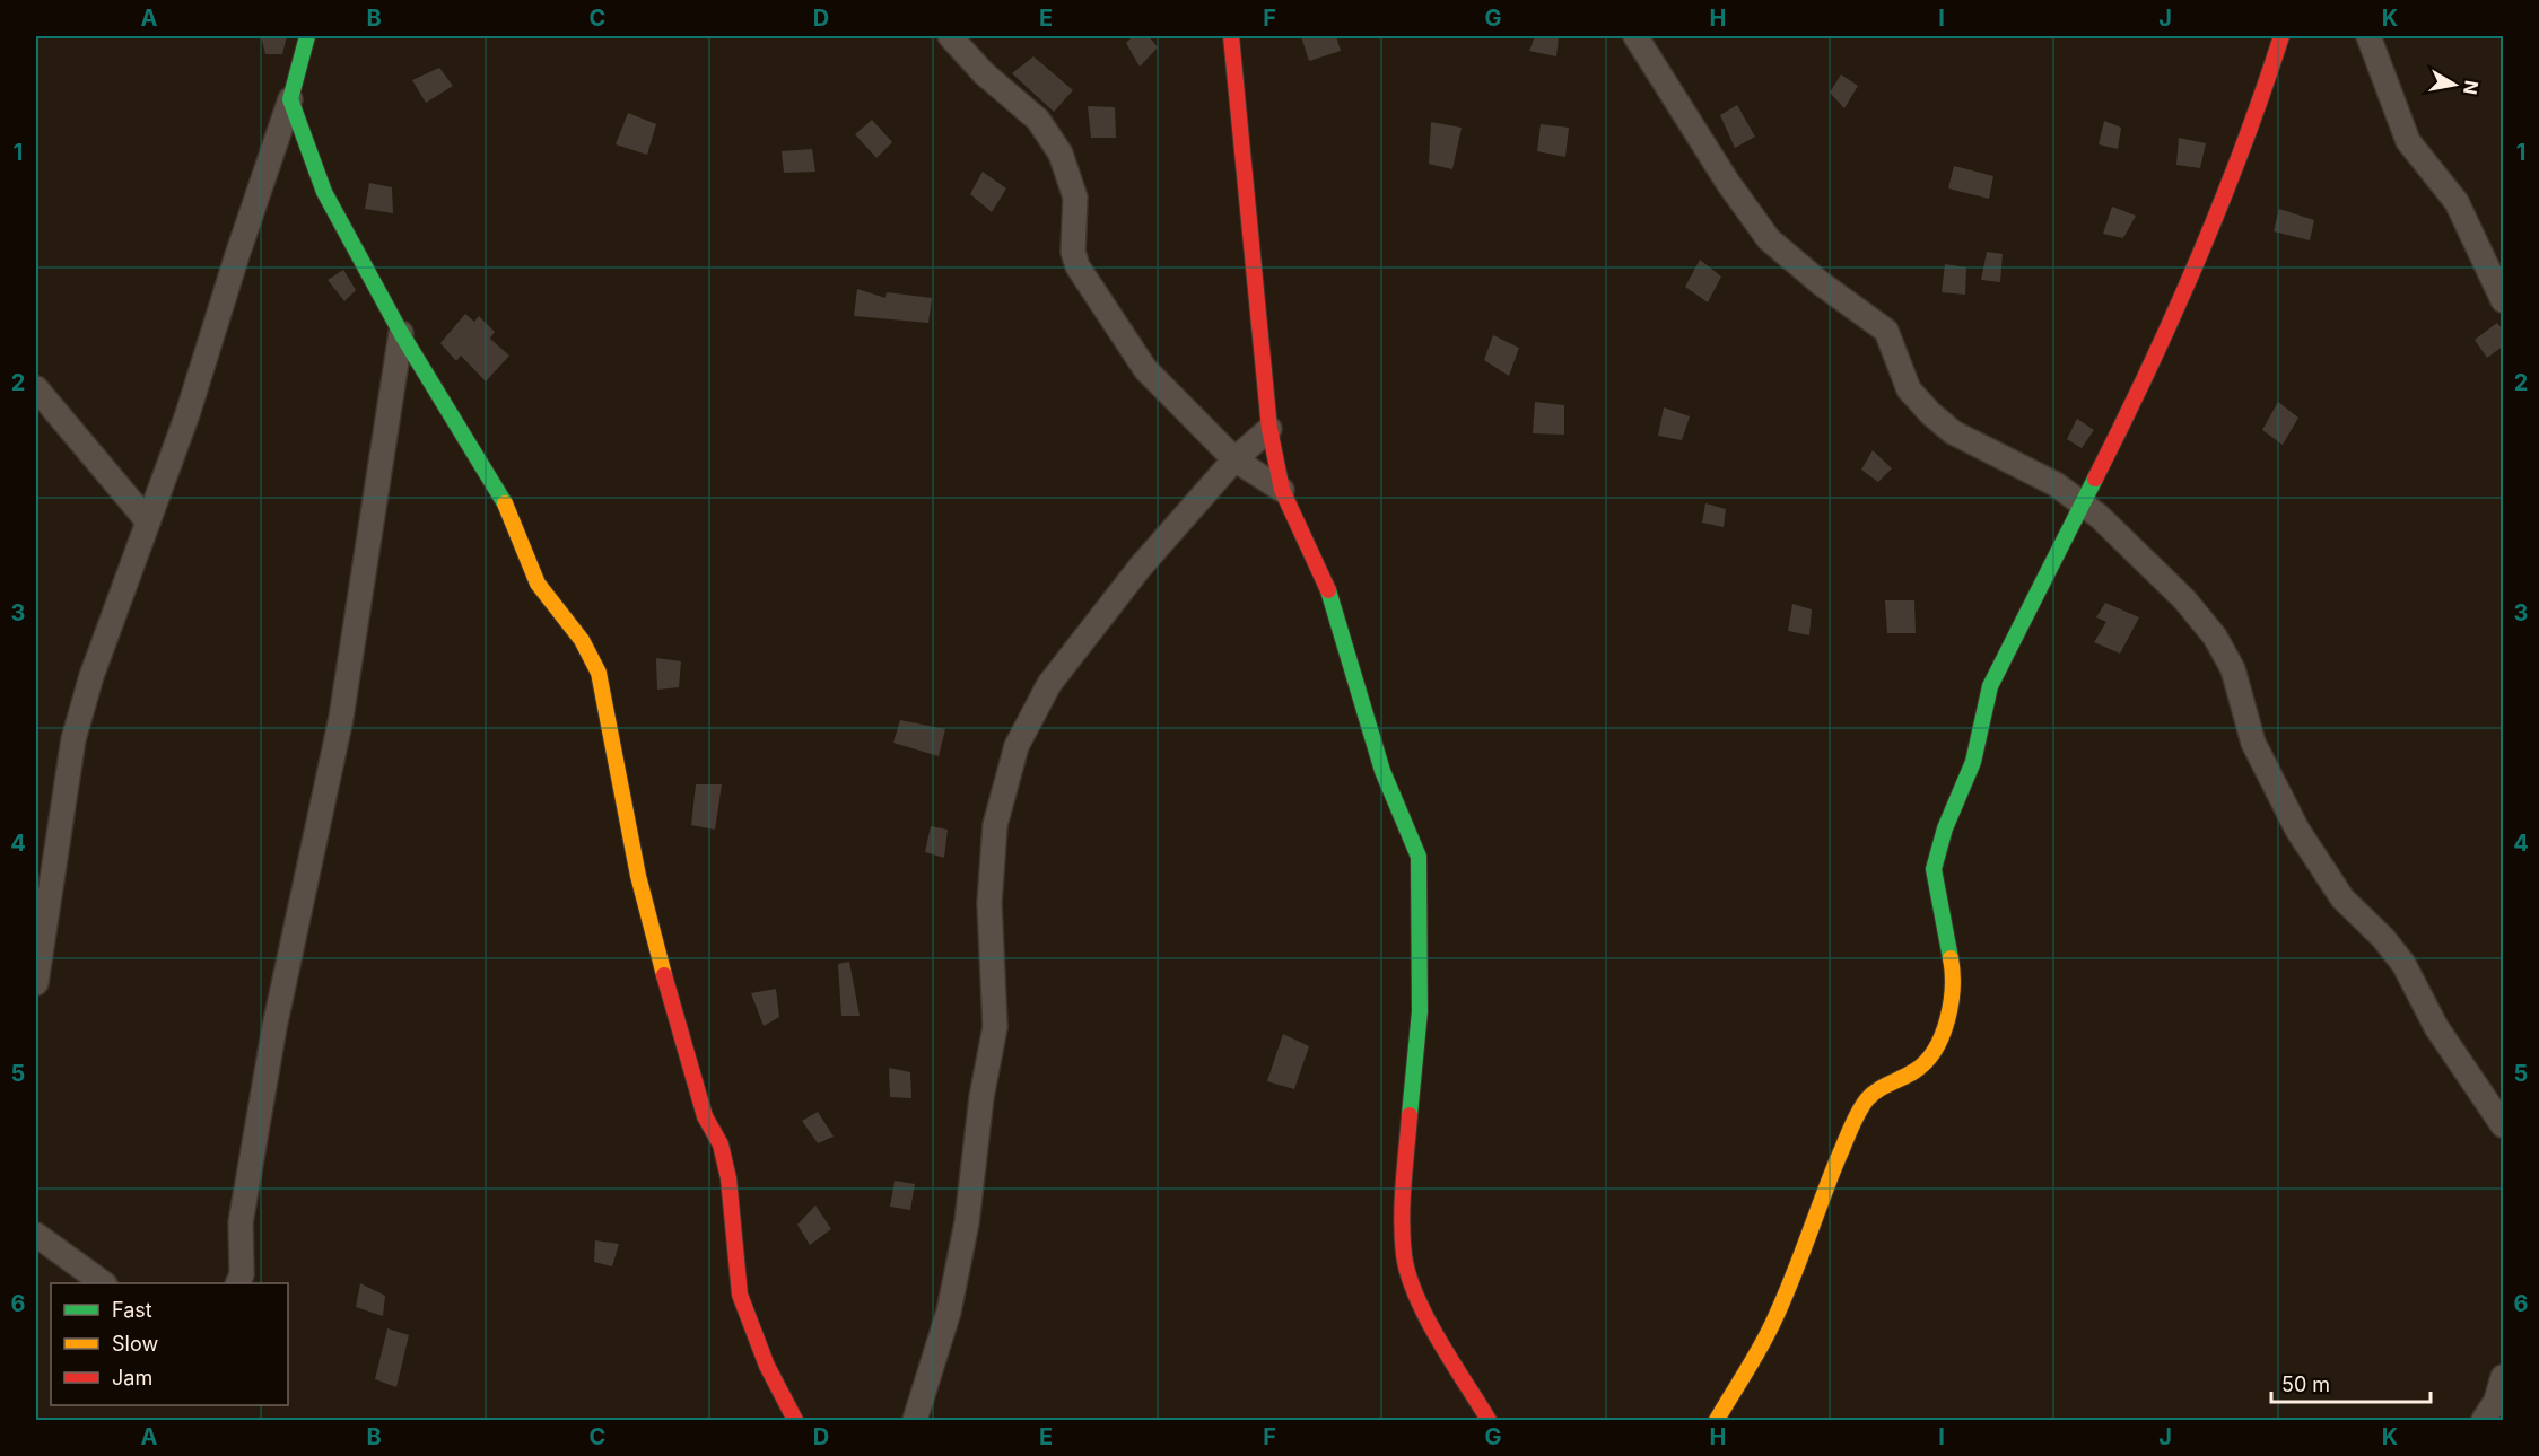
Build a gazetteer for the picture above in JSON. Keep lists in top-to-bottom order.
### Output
{
  "legend": ["Fast", "Slow", "Jam"],
  "scale_bar": "50 m",
  "north": "right",
  "grid": {
    "columns": [
      "A",
      "B",
      "C",
      "D",
      "E",
      "F",
      "G",
      "H",
      "I",
      "J",
      "K"
    ],
    "rows": [
      "1",
      "2",
      "3",
      "4",
      "5",
      "6"
    ]
  }
}
